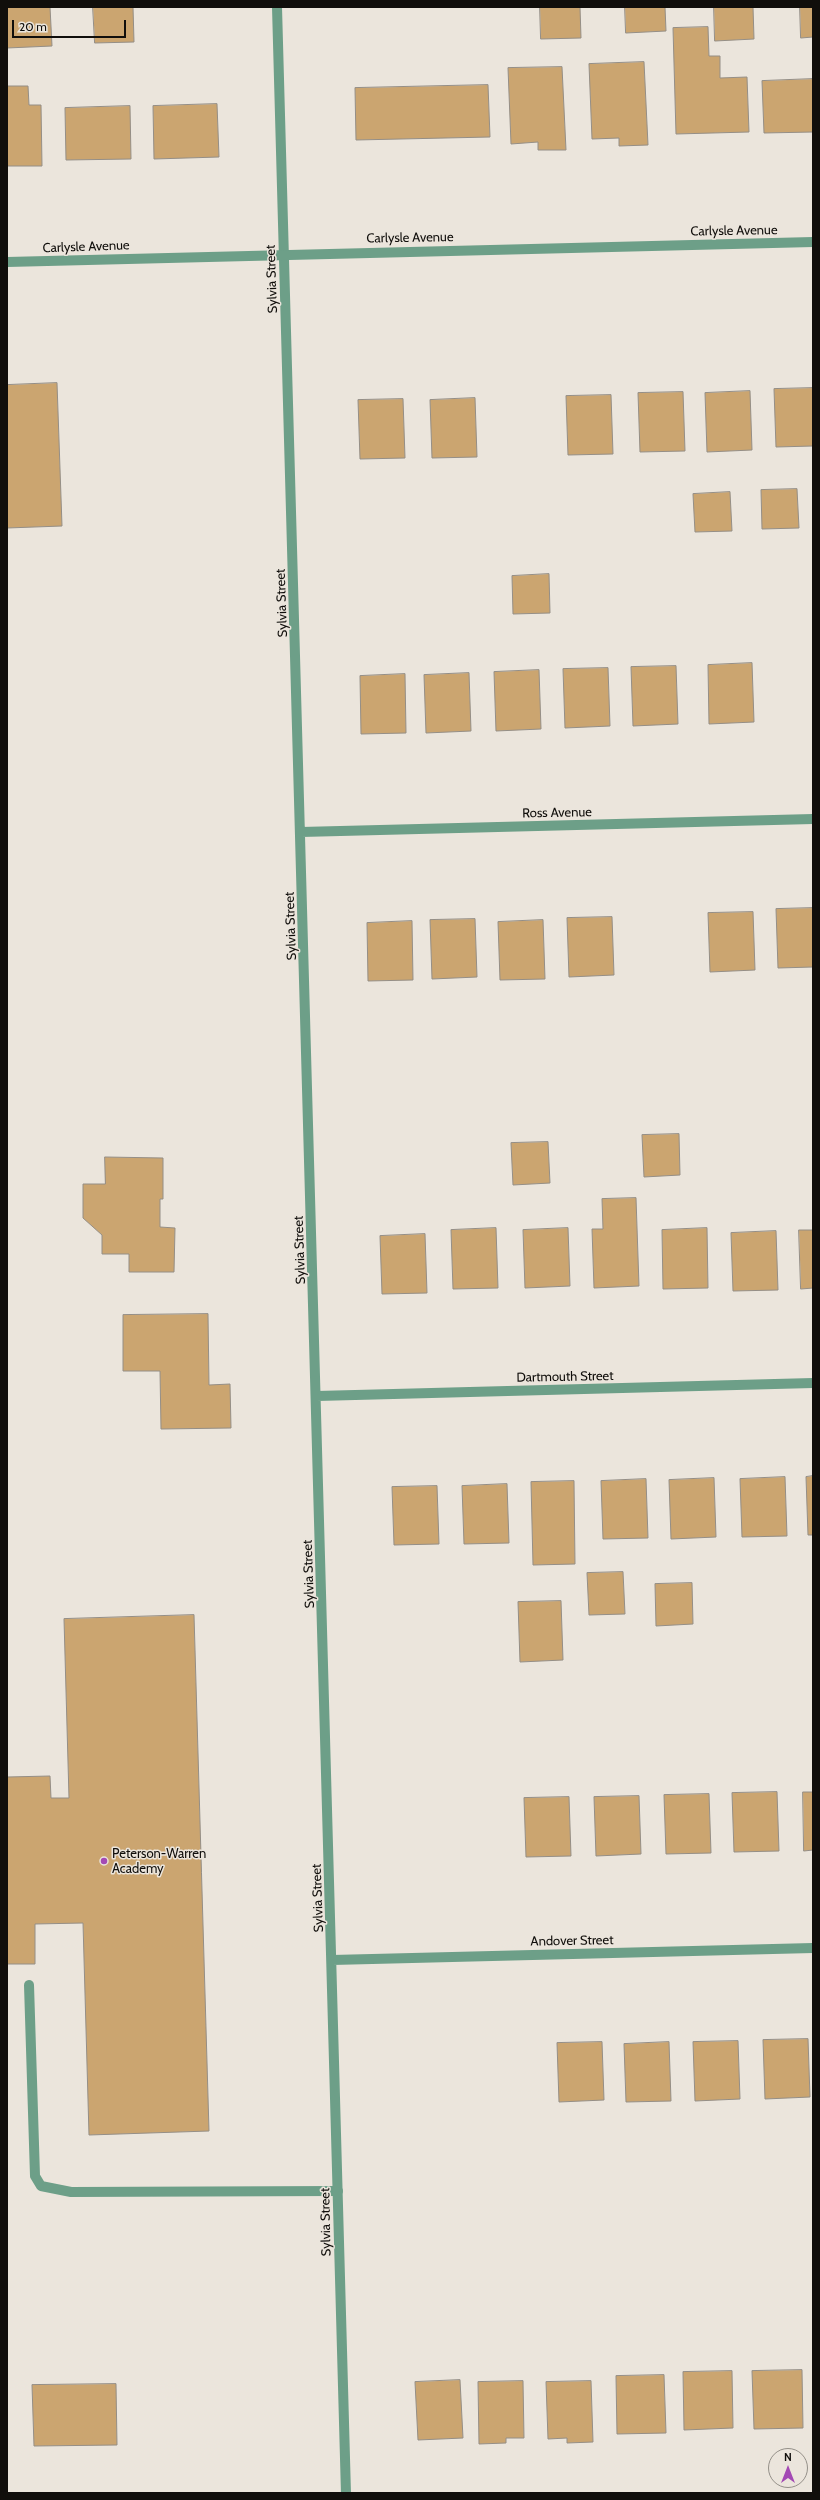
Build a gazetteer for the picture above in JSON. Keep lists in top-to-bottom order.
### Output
{
  "streets": {
    "street": [
      "Carlysle Avenue",
      "Sylvia Street",
      "Ross Avenue",
      "Dartmouth Street",
      "Andover Street"
    ]
  },
  "crossings": [
    ["Carlysle Avenue", "Sylvia Street"],
    ["Sylvia Street", "Ross Avenue"],
    ["Sylvia Street", "Dartmouth Street"],
    ["Sylvia Street", "Andover Street"]
  ],
  "places": ["Peterson-Warren Academy"],
  "scale_bar": "20 m",
  "north": "top"
}
